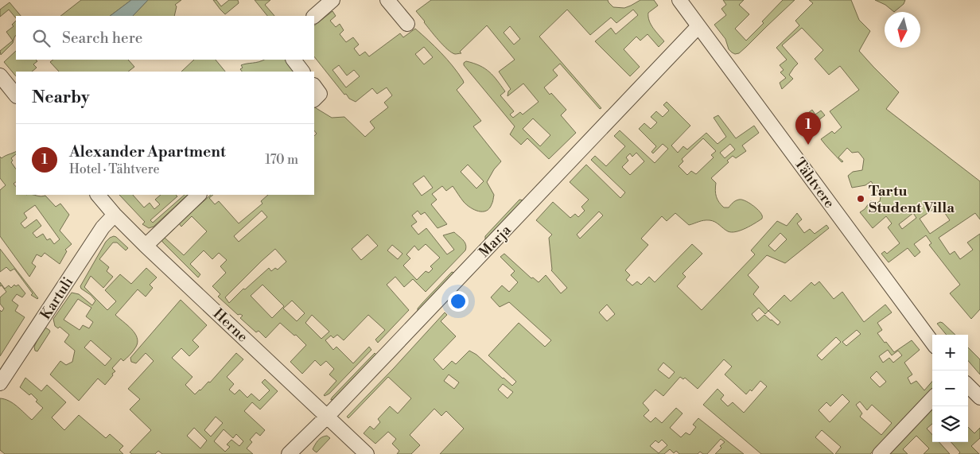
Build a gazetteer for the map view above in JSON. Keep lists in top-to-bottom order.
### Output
{
  "streets": {
    "street": [
      "Tähtvere",
      "Marja",
      "Kartuli",
      "Herne"
    ]
  },
  "crossings": [
    ["Tähtvere", "Marja"],
    ["Marja", "Herne"],
    ["Kartuli", "Herne"]
  ],
  "places": ["Tartu Student Villa"],
  "north": "bottom",
  "page": {
    "search": "Search here",
    "heading": "Nearby",
    "pins": "1",
    "list": [
      {
        "mark": "1",
        "name": "Alexander Apartment",
        "note": "Hotel · Tähtvere",
        "value": "170 m"
      }
    ],
    "map_buttons": ["+", "−"]
  }
}
